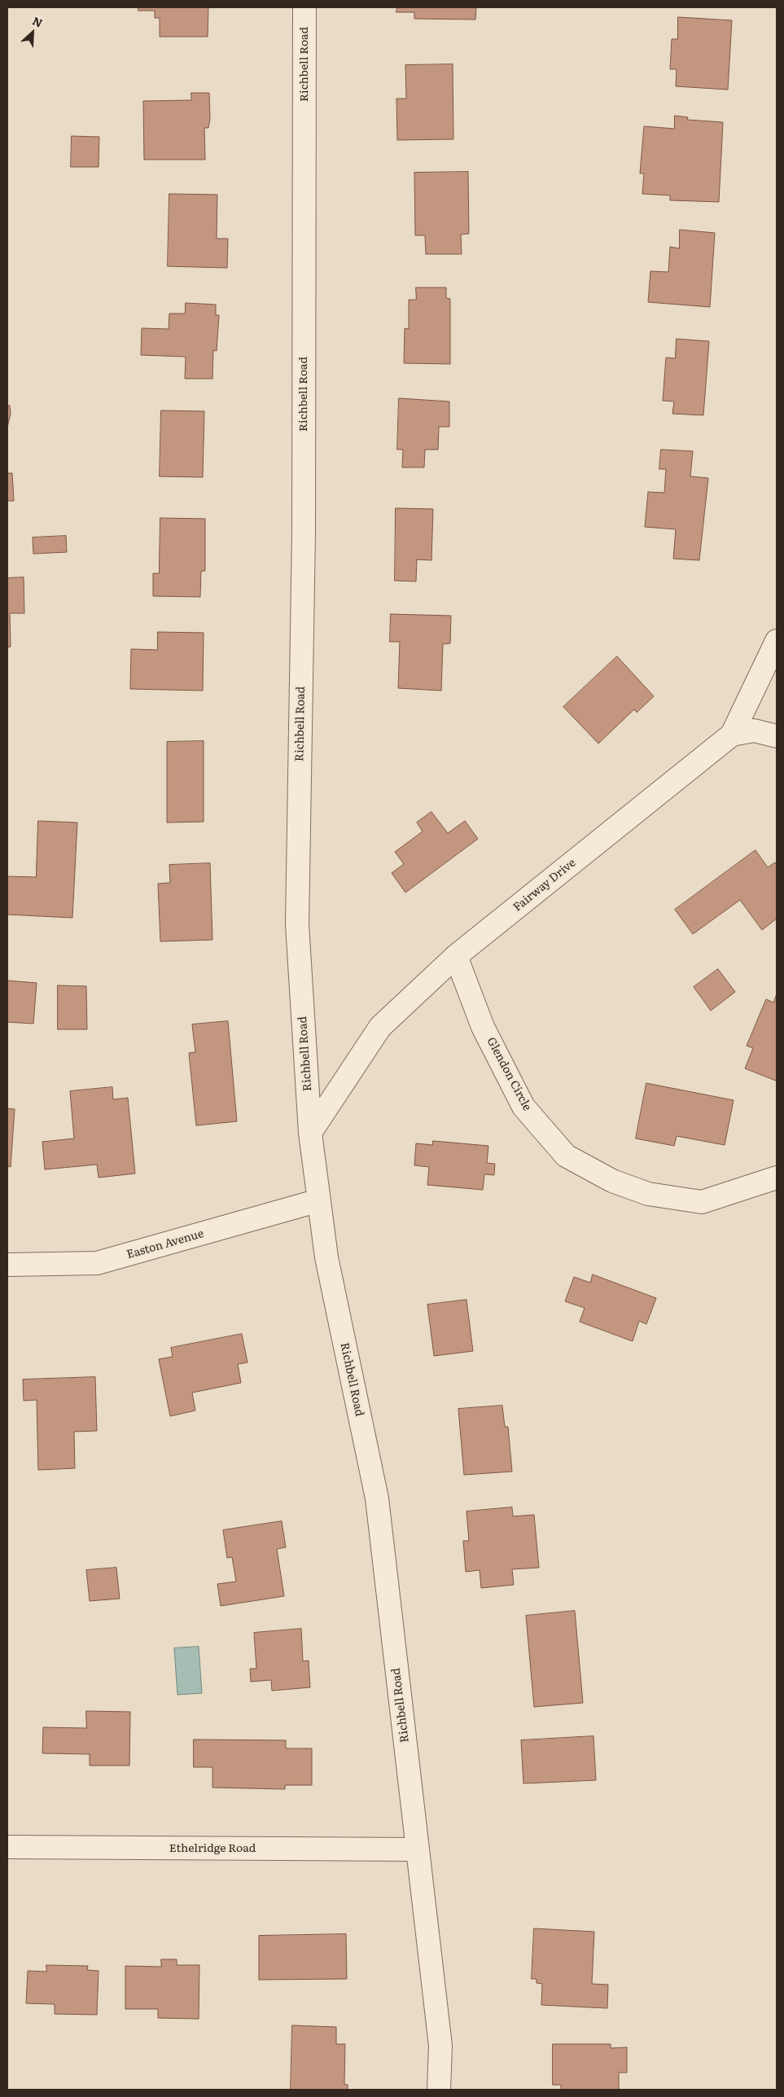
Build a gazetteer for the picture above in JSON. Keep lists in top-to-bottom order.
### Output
{
  "streets": {
    "street": [
      "Richbell Road",
      "Fairway Drive",
      "Glendon Circle",
      "Easton Avenue",
      "Ethelridge Road"
    ]
  },
  "crossings": [
    ["Richbell Road", "Fairway Drive"],
    ["Richbell Road", "Easton Avenue"],
    ["Richbell Road", "Ethelridge Road"],
    ["Fairway Drive", "Glendon Circle"]
  ],
  "north": "top right"
}
